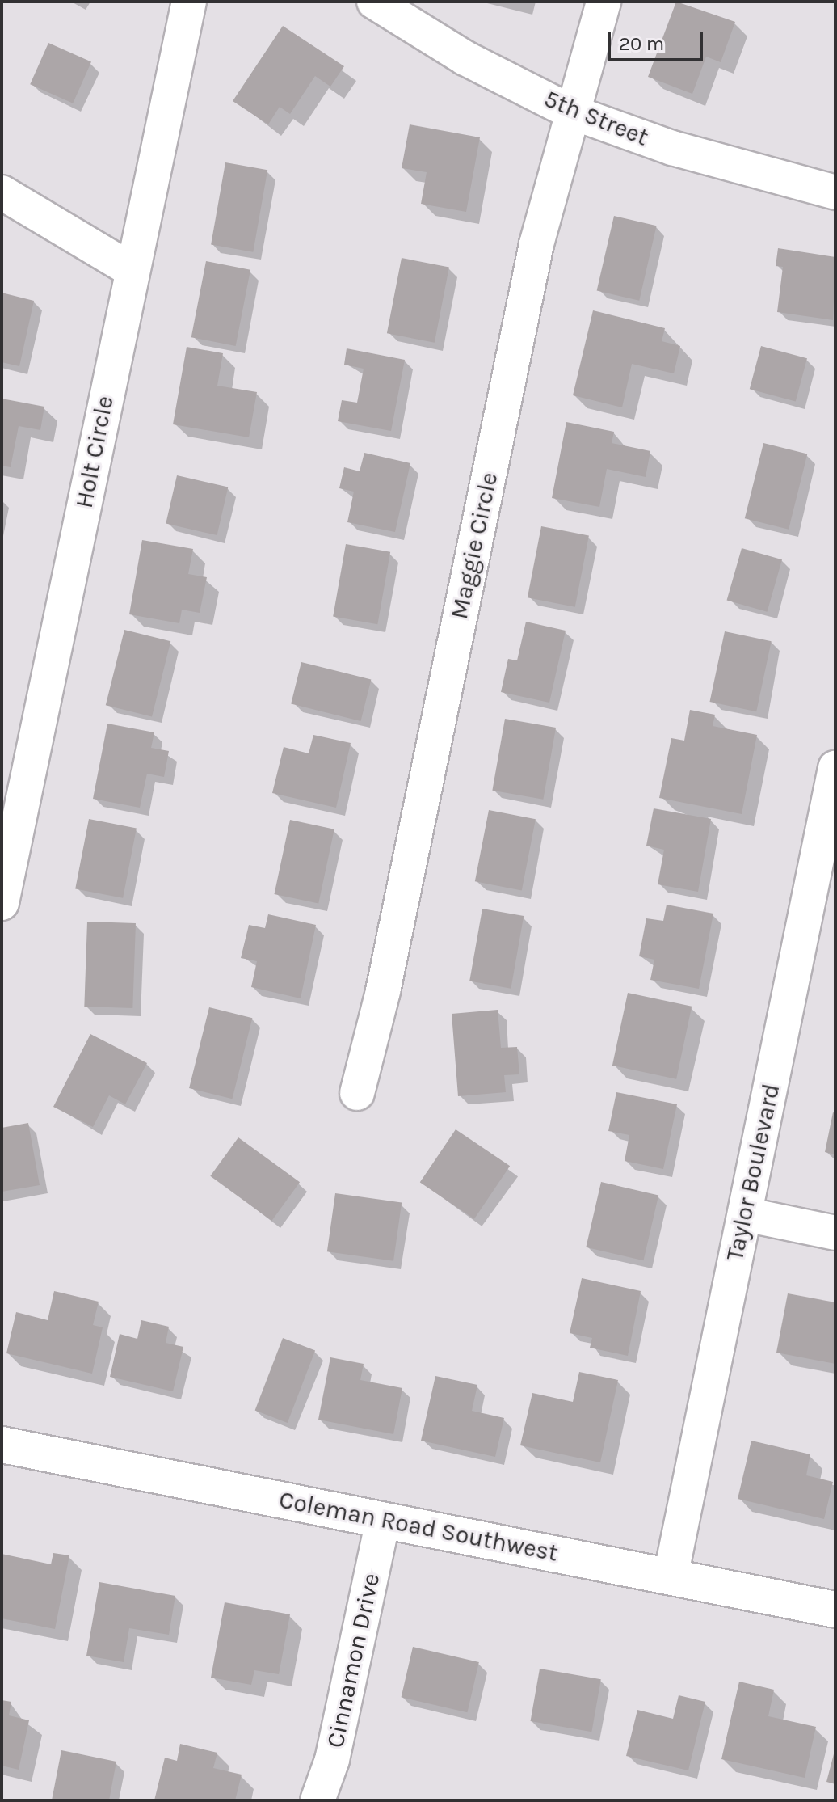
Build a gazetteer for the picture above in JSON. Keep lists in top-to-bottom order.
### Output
{
  "streets": {
    "street": [
      "5th Street",
      "Holt Circle",
      "Maggie Circle",
      "Taylor Boulevard",
      "Coleman Road Southwest",
      "Cinnamon Drive"
    ]
  },
  "crossings": [
    ["5th Street", "Maggie Circle"],
    ["Taylor Boulevard", "Coleman Road Southwest"],
    ["Coleman Road Southwest", "Cinnamon Drive"]
  ],
  "scale_bar": "20 m"
}
